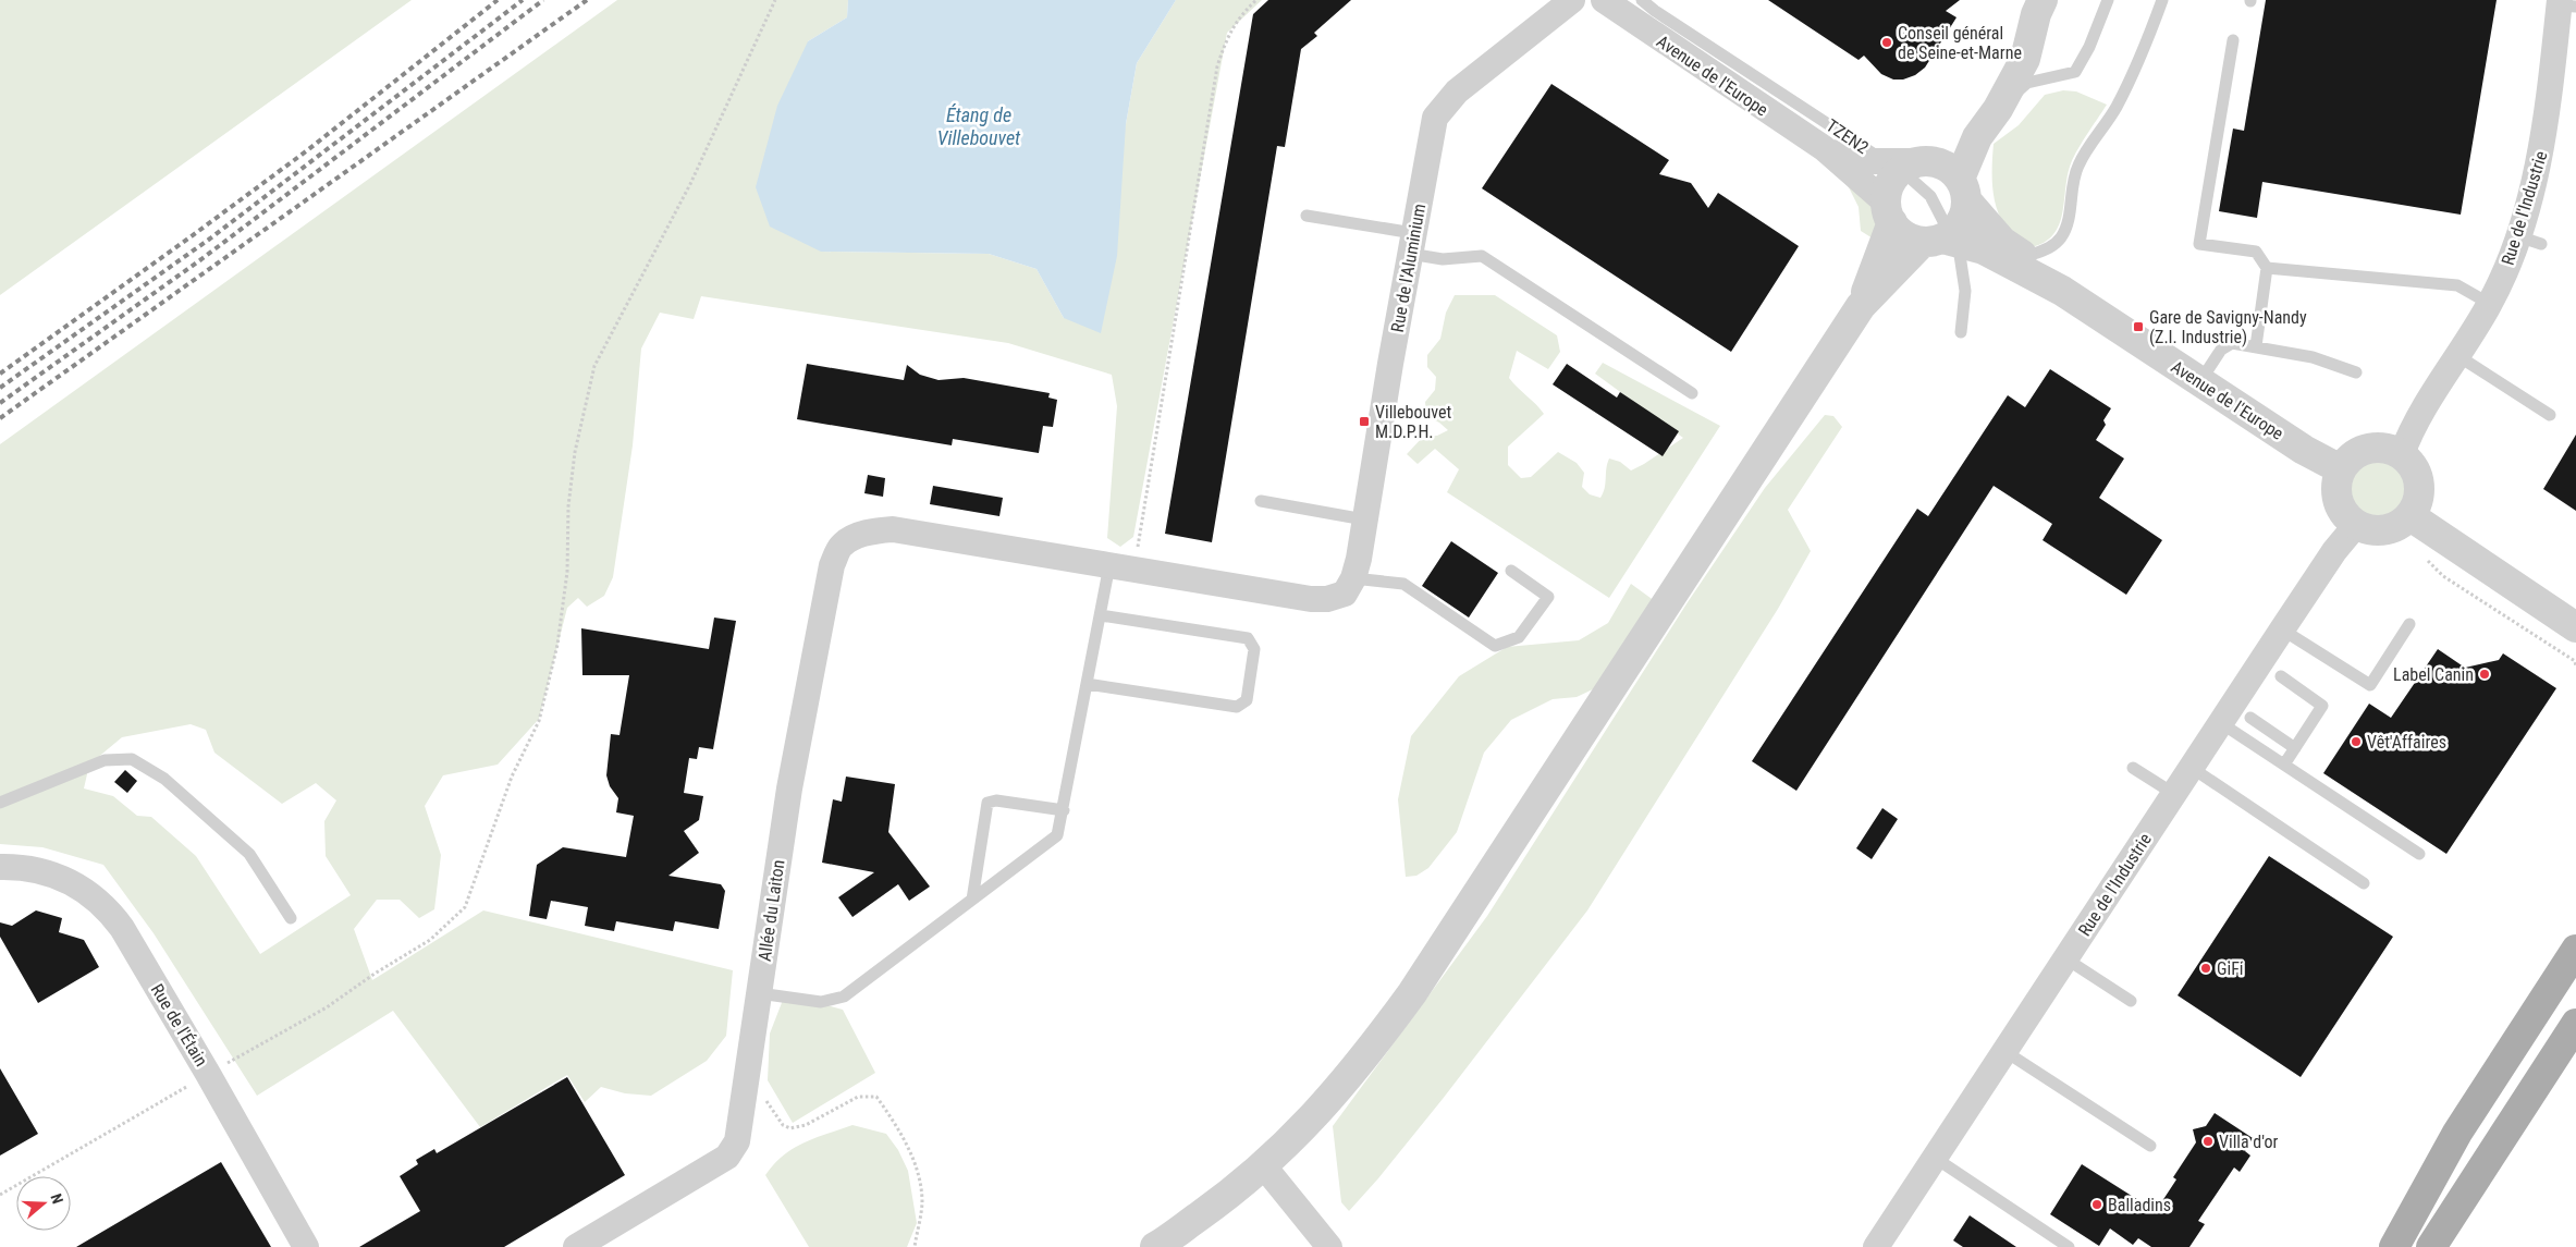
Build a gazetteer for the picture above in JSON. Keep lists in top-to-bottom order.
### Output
{
  "streets": {
    "street": [
      "Avenue de l'Europe",
      "Rue de l'Industrie",
      "Rue de l'Aluminium",
      "Allée du Laiton",
      "Rue de l'Étain"
    ],
    "lane": ["TZEN2"]
  },
  "crossings": [
    ["Avenue de l'Europe", "TZEN2"],
    ["Avenue de l'Europe", "Rue de l'Industrie"],
    ["Rue de l'Aluminium", "Allée du Laiton"]
  ],
  "water": ["Étang de Villebouvet"],
  "places": {
    "other": [
      "Conseil général de Seine-et-Marne",
      "Label Canin",
      "Vêt'Affaires",
      "GiFi",
      "Villa d'or",
      "Balladins"
    ],
    "transit": ["Gare de Savigny-Nandy (Z.I. Industrie)", "Villebouvet M.D.P.H."]
  },
  "north": "right"
}
